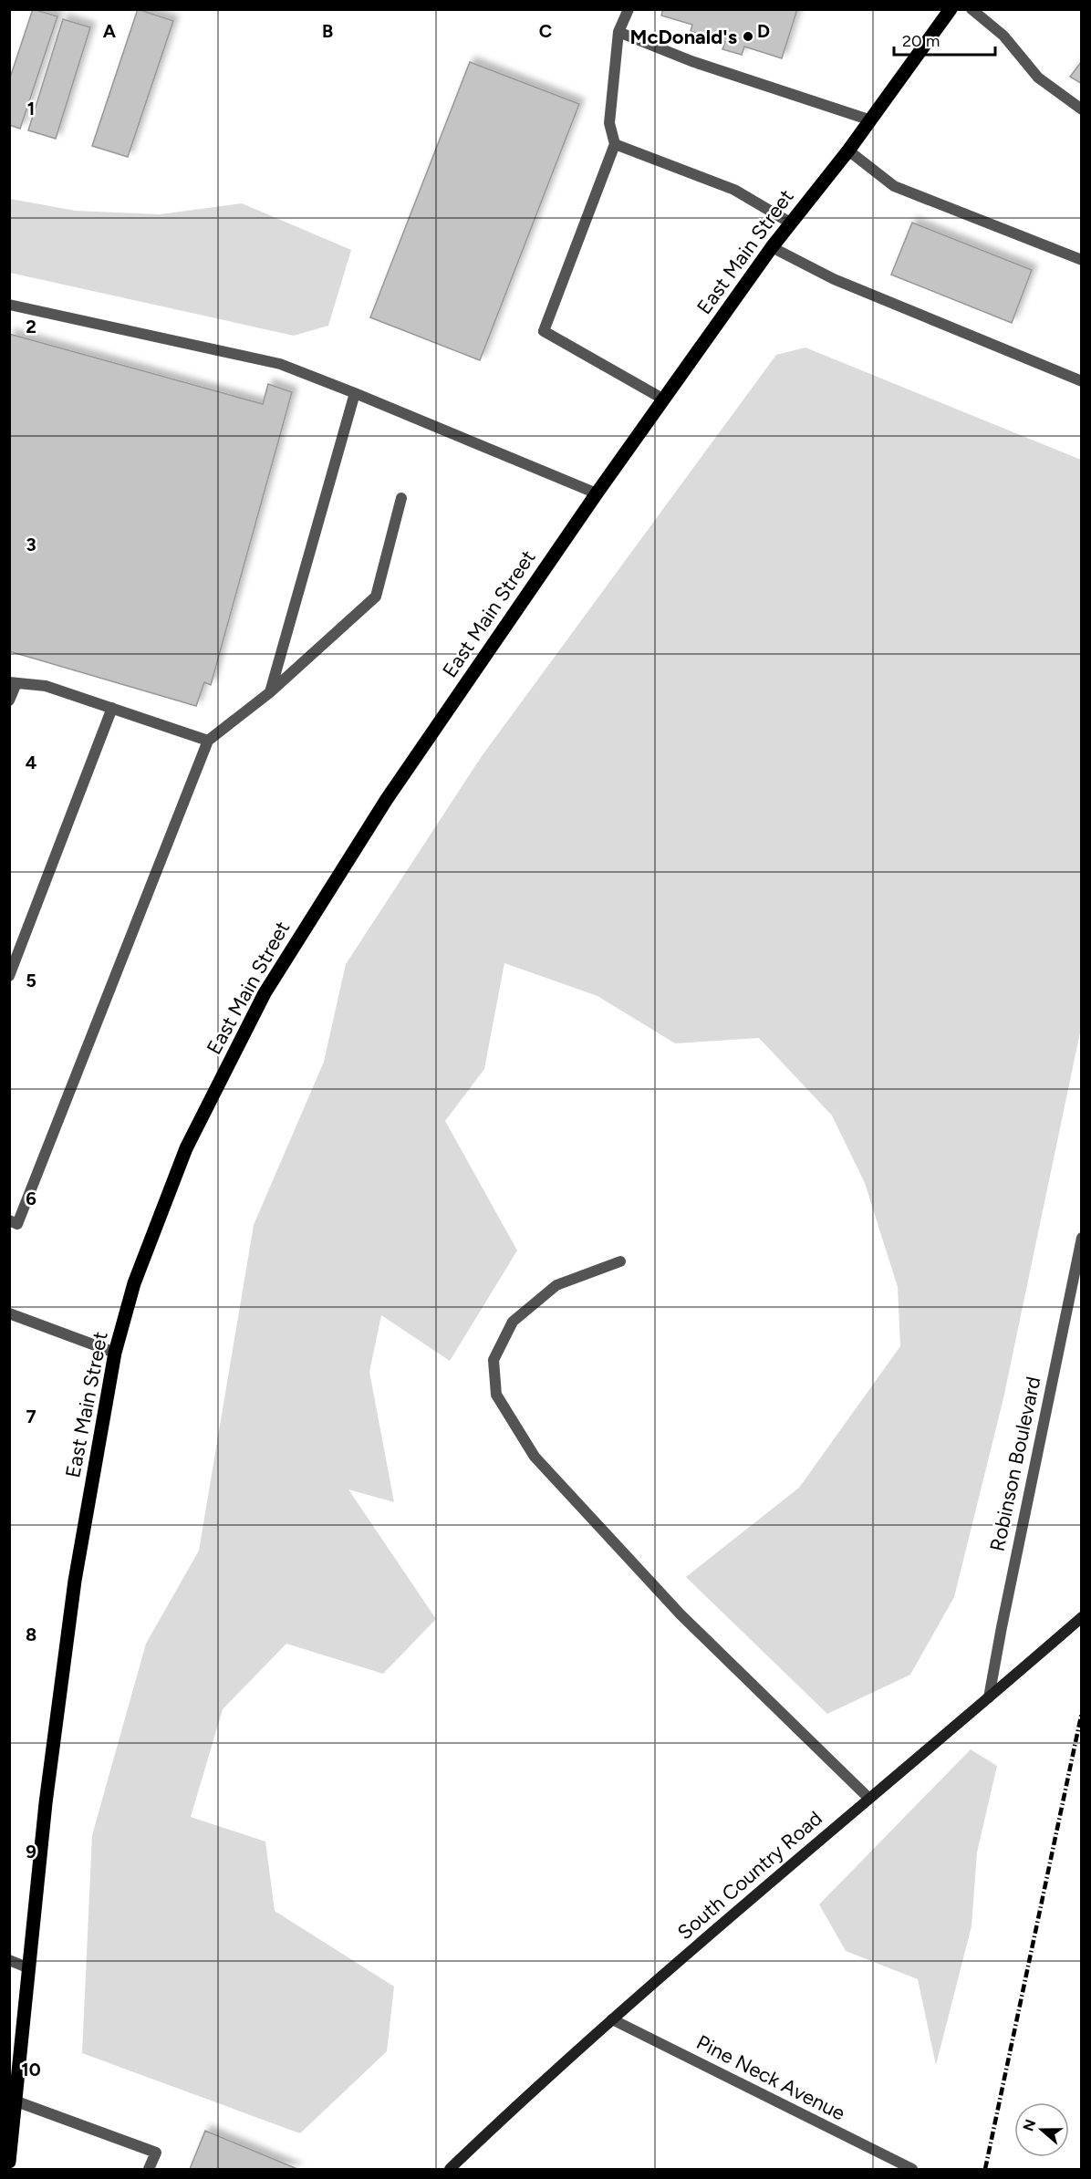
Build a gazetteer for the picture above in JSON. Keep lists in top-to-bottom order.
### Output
{
  "streets": {
    "main road": ["East Main Street", "South Country Road"],
    "street": ["Robinson Boulevard", "Pine Neck Avenue"]
  },
  "crossings": [
    ["Robinson Boulevard", "South Country Road"],
    ["South Country Road", "Pine Neck Avenue"]
  ],
  "places": ["McDonald's"],
  "scale_bar": "20 m",
  "north": "left",
  "grid": {
    "columns": [
      "A",
      "B",
      "C",
      "D"
    ],
    "rows": [
      "1",
      "2",
      "3",
      "4",
      "5",
      "6",
      "7",
      "8",
      "9",
      "10"
    ]
  }
}
